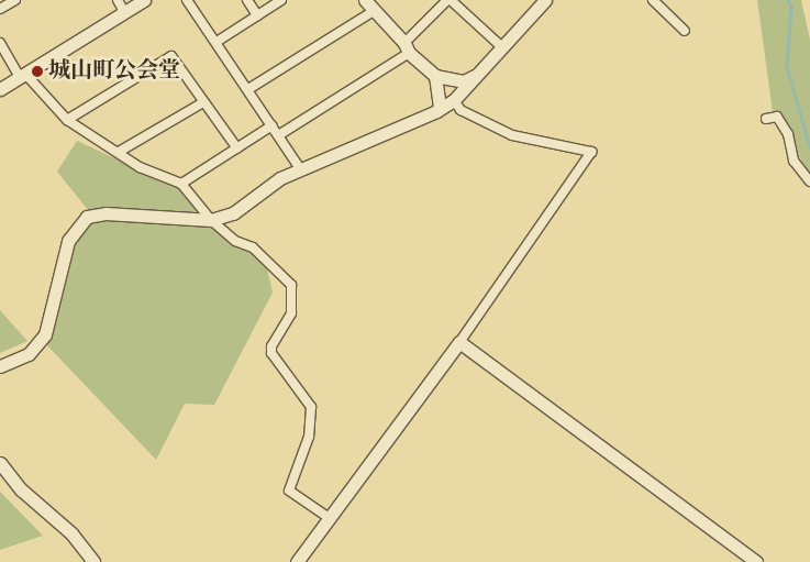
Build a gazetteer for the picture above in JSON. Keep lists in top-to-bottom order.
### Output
{
  "places": ["城山町公会堂"]
}
